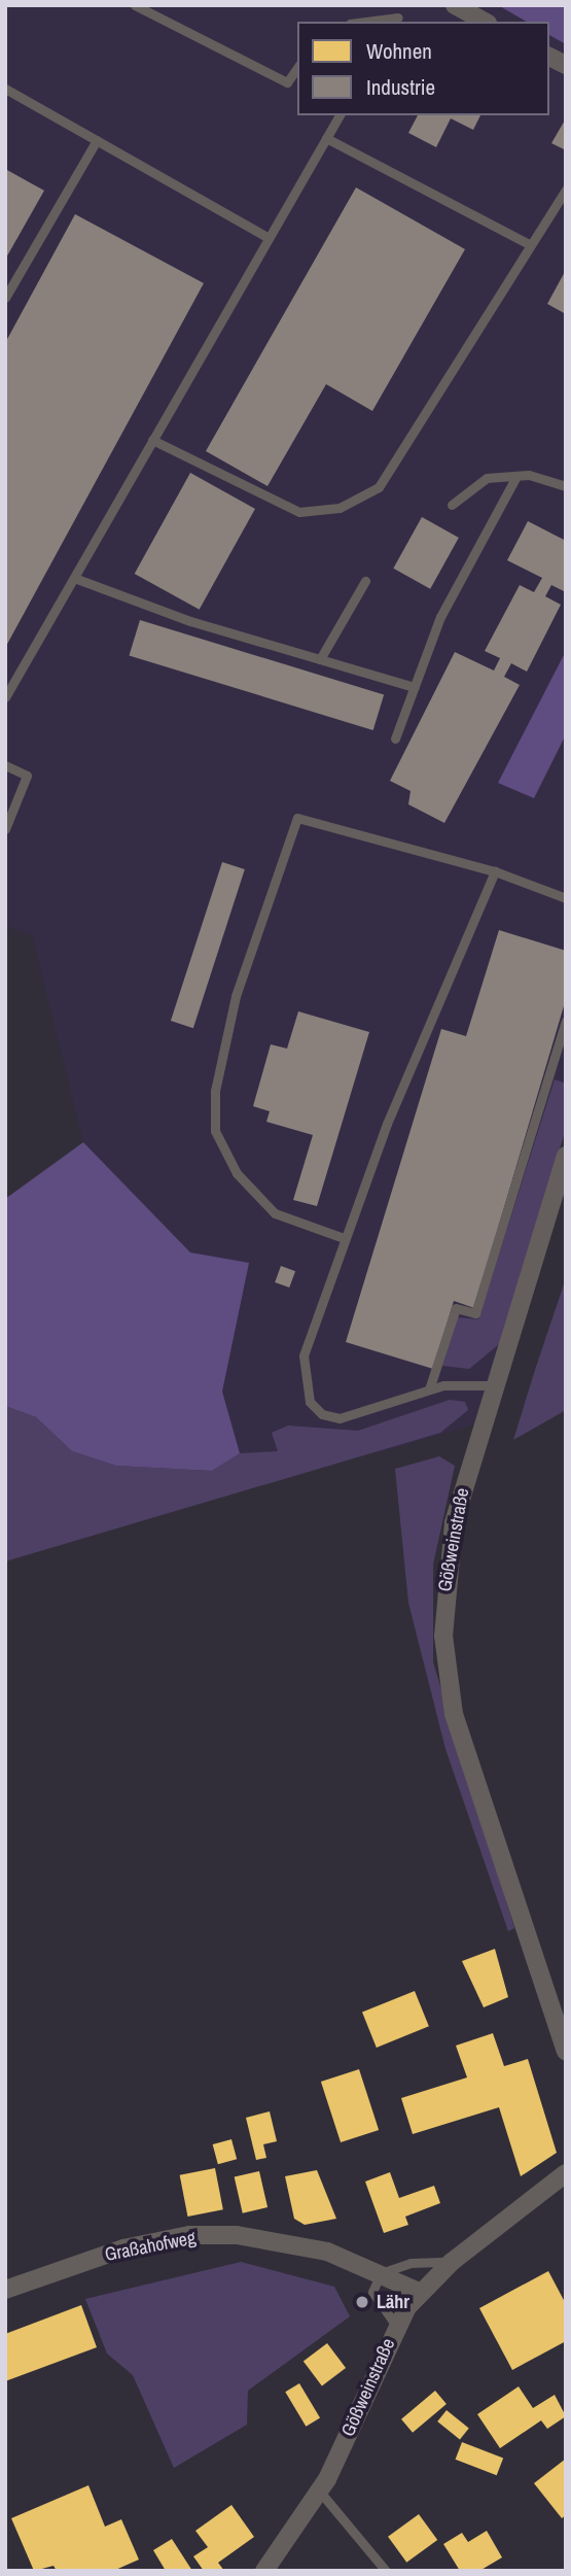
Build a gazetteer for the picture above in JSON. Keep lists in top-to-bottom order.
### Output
{
  "streets": {
    "street": ["Gößweinstraße", "Graßahofweg"]
  },
  "crossings": [
    ["Gößweinstraße", "Graßahofweg"]
  ],
  "places": ["Lähr"],
  "legend": ["Wohnen", "Industrie"]
}
